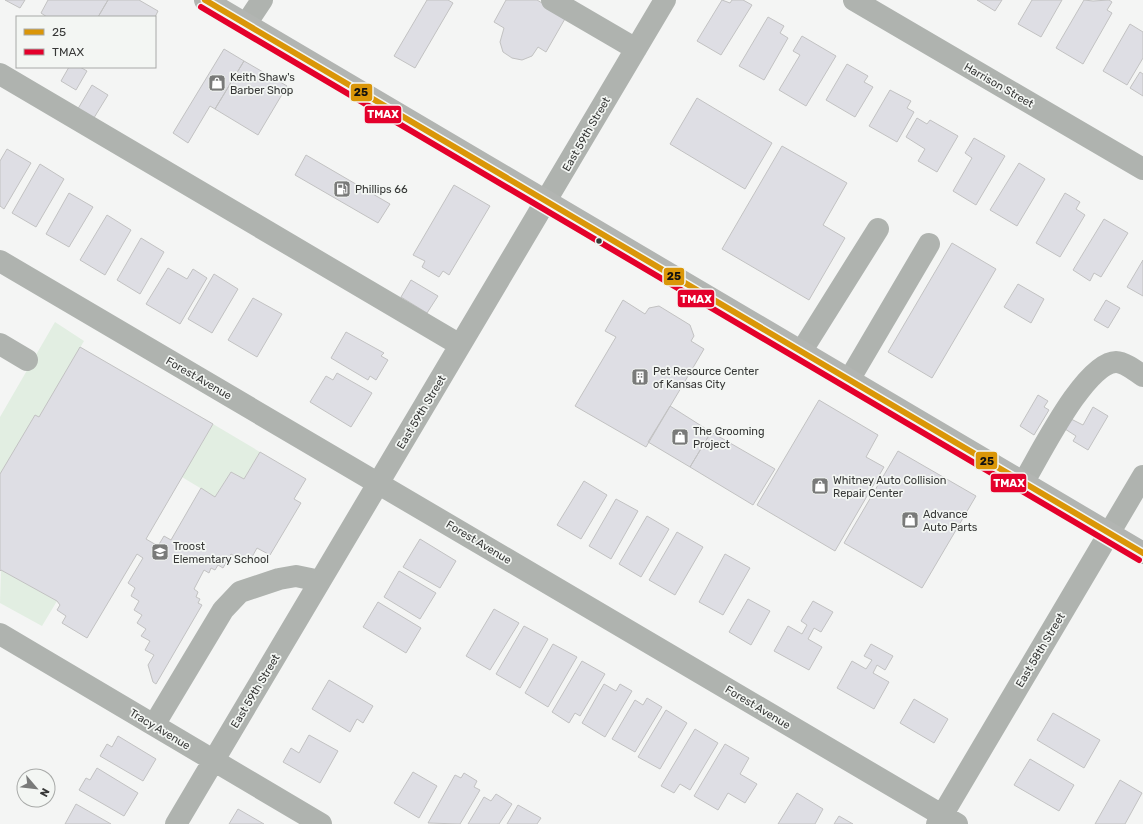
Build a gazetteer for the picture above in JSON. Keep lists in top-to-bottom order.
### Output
{
  "streets": {
    "street": [
      "Harrison Street",
      "East 59th Street",
      "Forest Avenue",
      "East 58th Street",
      "Tracy Avenue"
    ]
  },
  "crossings": [
    ["East 59th Street", "Forest Avenue"],
    ["East 59th Street", "Tracy Avenue"],
    ["Forest Avenue", "East 58th Street"]
  ],
  "places": {
    "shop": [
      "Keith Shaw's Barber Shop",
      "The Grooming Project",
      "Whitney Auto Collision Repair Center",
      "Advance Auto Parts"
    ],
    "fuel station": ["Phillips 66"],
    "building": ["Pet Resource Center of Kansas City"],
    "school or university": ["Troost Elementary School"]
  },
  "lines": ["transit line 25", "transit line TMAX"],
  "legend": ["25", "TMAX"],
  "north": "bottom right"
}
